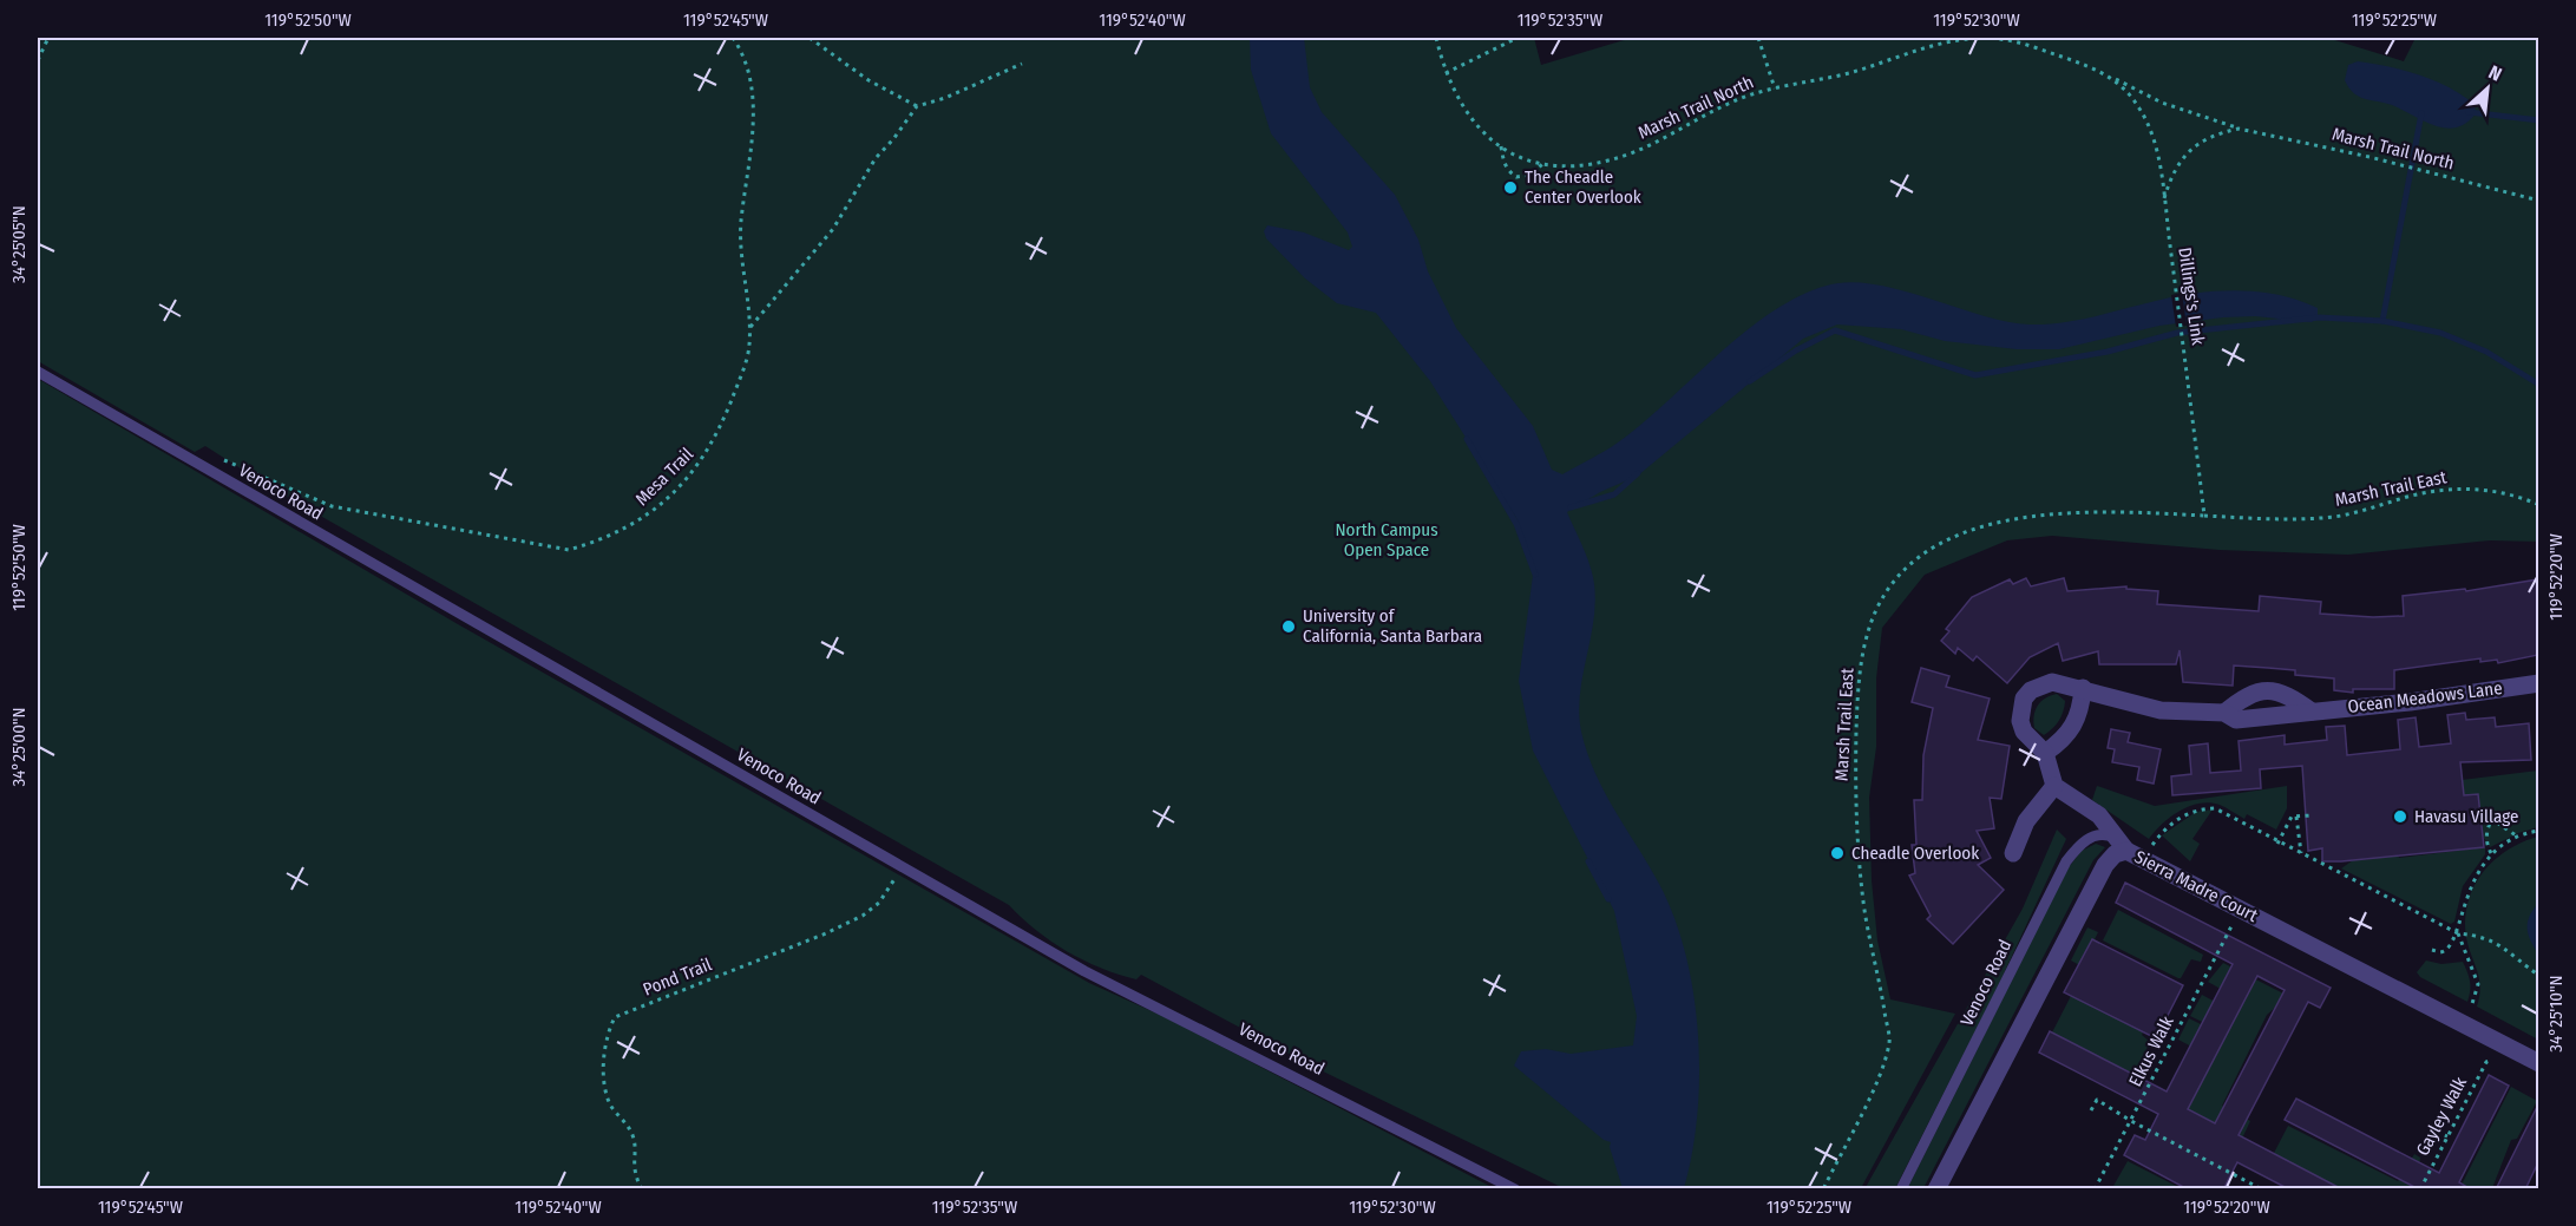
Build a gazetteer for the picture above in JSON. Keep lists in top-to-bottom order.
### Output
{
  "streets": {
    "street": ["Ocean Meadows Lane", "Sierra Madre Court"],
    "lane": ["Venoco Road"],
    "path": [
      "Marsh Trail North",
      "Dillings's Link",
      "Mesa Trail",
      "Marsh Trail East",
      "Pond Trail",
      "Elkus Walk",
      "Gayley Walk"
    ]
  },
  "crossings": [
    ["Marsh Trail North", "Dillings's Link"],
    ["Dillings's Link", "Marsh Trail East"],
    ["Venoco Road", "Sierra Madre Court"],
    ["Venoco Road", "Pond Trail"]
  ],
  "parks": ["North Campus Open Space"],
  "places": [
    "The Cheadle Center Overlook",
    "University of California, Santa Barbara",
    "Havasu Village",
    "Cheadle Overlook"
  ],
  "north": "top right",
  "coordinates": [
    "119°52'50\"W",
    "119°52'45\"W",
    "119°52'40\"W",
    "119°52'35\"W",
    "119°52'30\"W",
    "119°52'25\"W",
    "34°25'05\"N",
    "119°52'20\"W",
    "34°25'00\"N",
    "34°25'10\"N"
  ]
}
